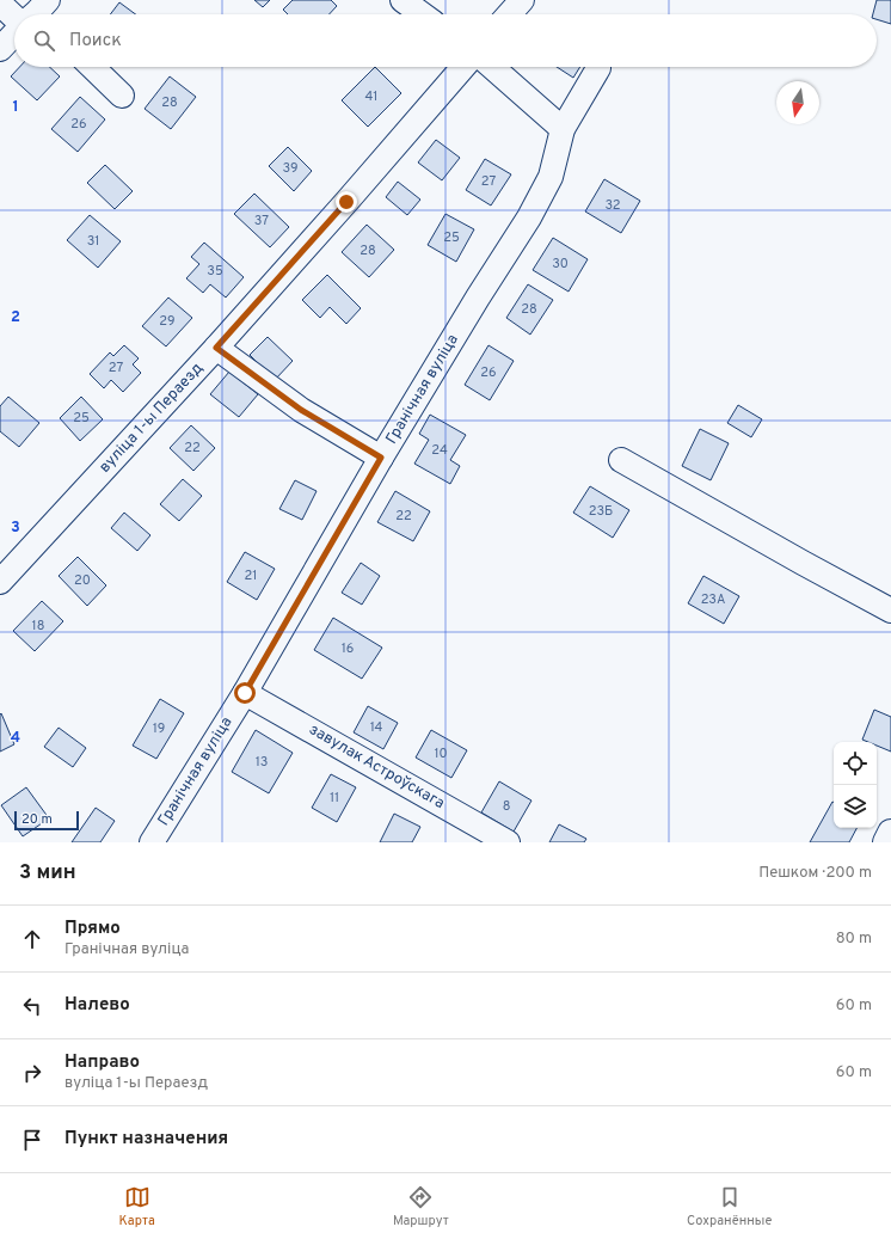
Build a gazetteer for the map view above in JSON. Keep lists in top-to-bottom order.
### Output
{
  "streets": {
    "street": ["Гранічная вуліца", "вуліца 1-ы Пераезд", "завулак Астроўскага"]
  },
  "crossings": [
    ["Гранічная вуліца", "завулак Астроўскага"]
  ],
  "house_numbers": [
    "41",
    "28",
    "26",
    "39",
    "27",
    "32",
    "37",
    "25",
    "31",
    "28",
    "30",
    "35",
    "28",
    "29",
    "27",
    "26",
    "25",
    "22",
    "24",
    "23Б",
    "22",
    "21",
    "20",
    "23А",
    "18",
    "16",
    "14",
    "19",
    "10",
    "13",
    "11",
    "8"
  ],
  "scale_bar": "20 m",
  "north": "bottom",
  "page": {
    "search": "Поиск",
    "scale": "20 m",
    "heading": ["3 мин", "Пешком · 200 m"],
    "list": [
      ["Прямо", "Гранічная вуліца", "80 m"],
      ["Налево", "60 m"],
      ["Направо", "вуліца 1-ы Пераезд", "60 m"],
      "Пункт назначения"
    ],
    "nav": ["Карта", "Маршрут", "Сохранённые"]
  },
  "grid": {
    "rows": [
      "1",
      "2",
      "3",
      "4"
    ]
  }
}
